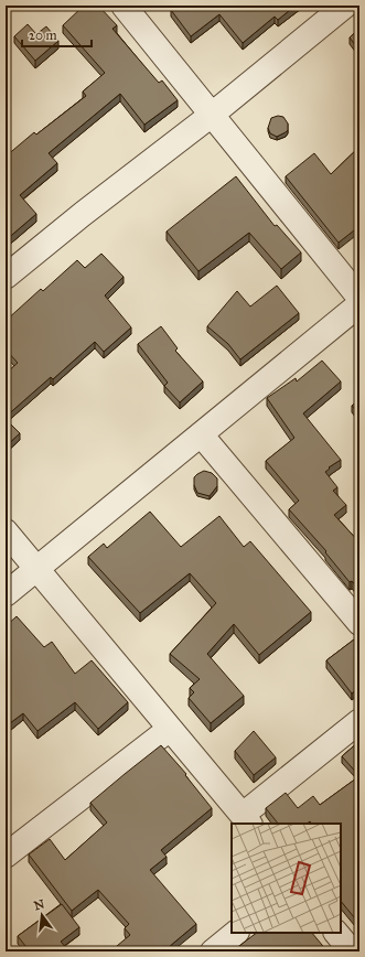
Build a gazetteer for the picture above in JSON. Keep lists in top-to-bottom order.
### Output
{
  "scale_bar": "20 m",
  "north": "top"
}
